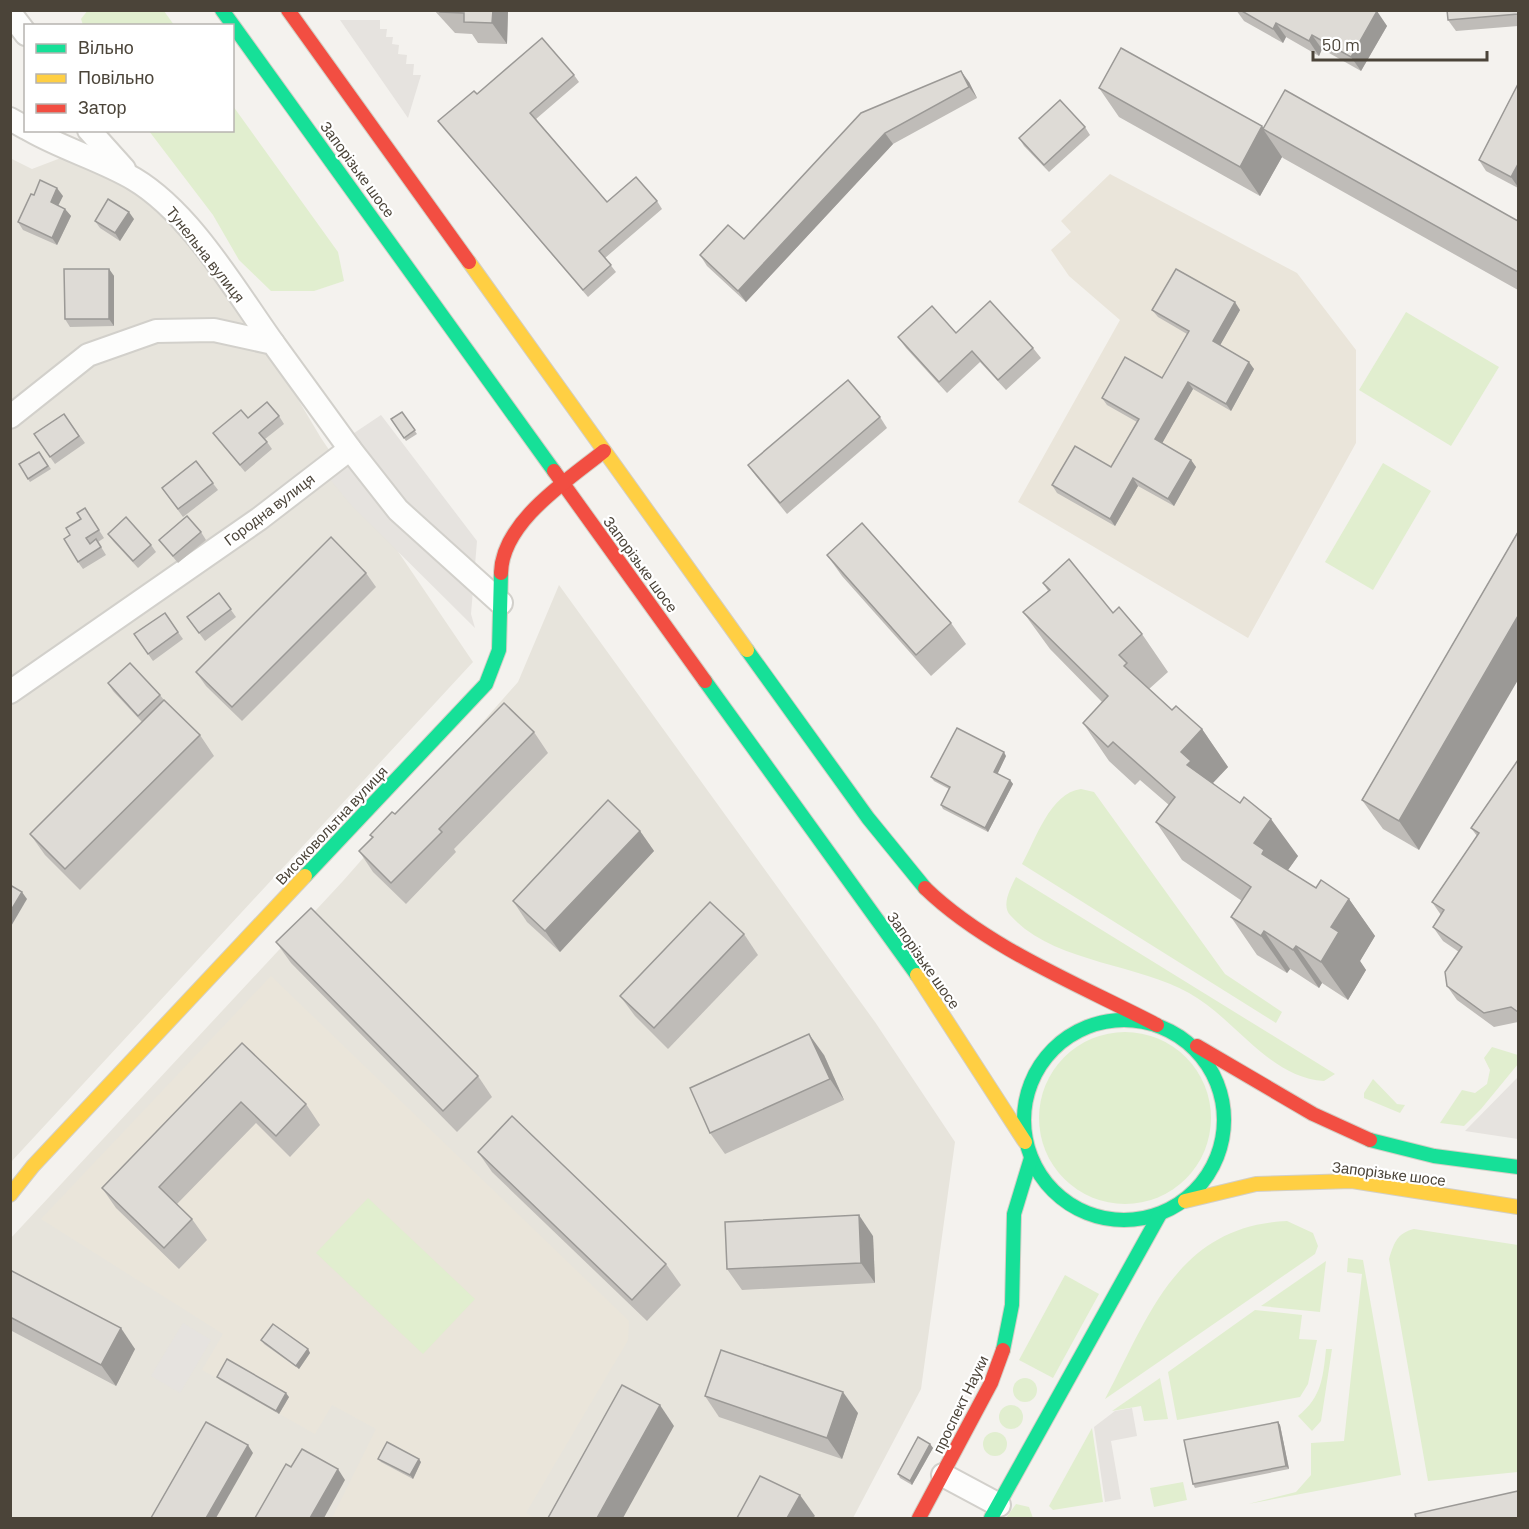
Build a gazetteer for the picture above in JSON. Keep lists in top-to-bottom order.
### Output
{
  "streets": {
    "main road": ["Запорізьке шосе", "Високовольтна вулиця", "проспект Науки"],
    "street": ["Тунельна вулиця", "Городна вулиця"]
  },
  "crossings": [
    ["Запорізьке шосе", "Високовольтна вулиця"],
    ["Запорізьке шосе", "проспект Науки"],
    ["Тунельна вулиця", "Городна вулиця"]
  ],
  "legend": ["Вільно", "Повільно", "Затор"],
  "scale_bar": "50 m"
}
